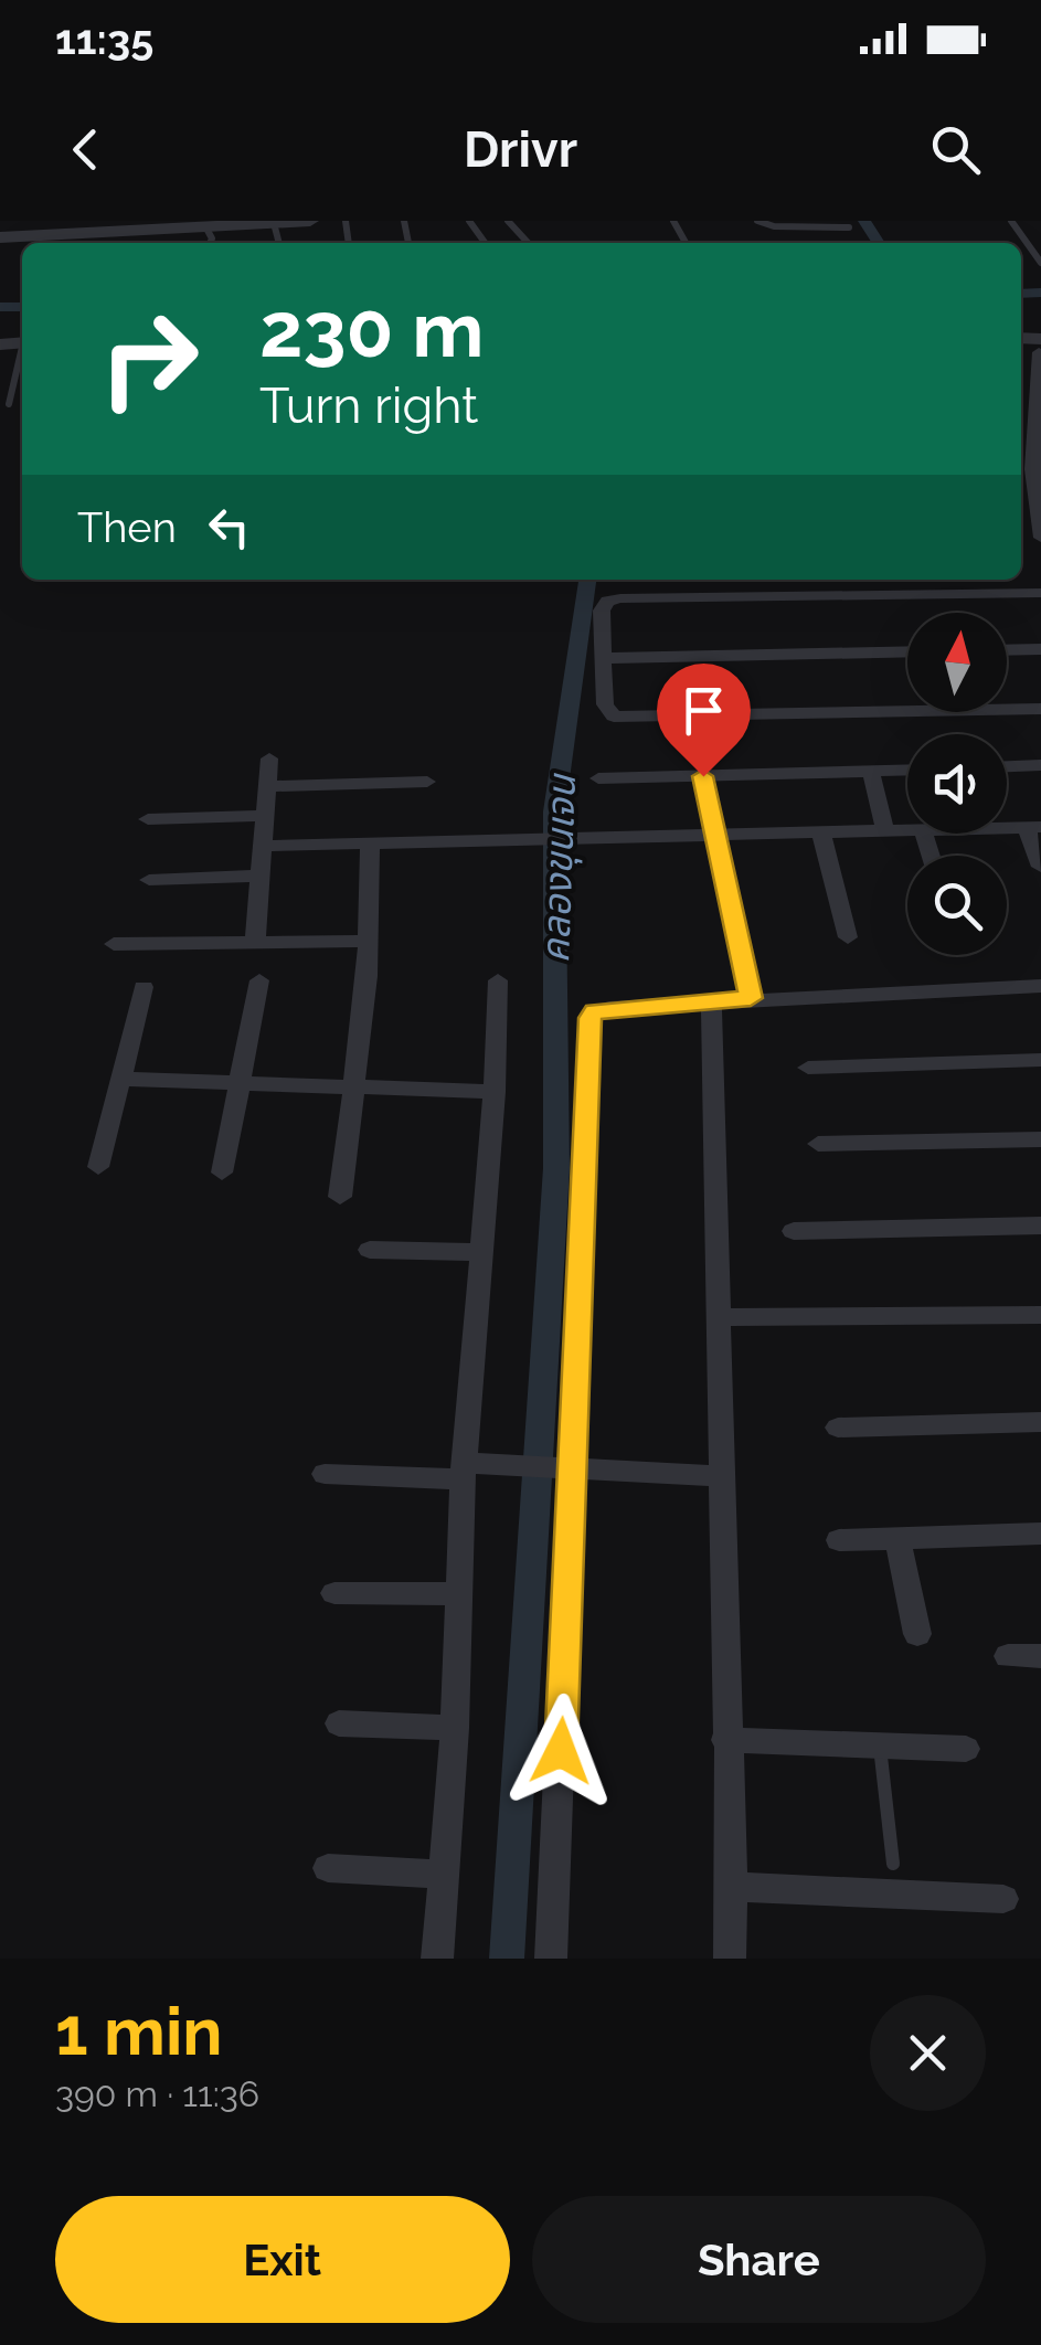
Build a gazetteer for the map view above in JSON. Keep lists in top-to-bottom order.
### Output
{
  "water": ["คลองขุนเจน"],
  "north": "top",
  "page": {
    "status": "11:35",
    "header": "Drivr",
    "turn": ["230 m", "Turn right"],
    "then": "Then",
    "heading": ["1 min", "390 m · 11:36"],
    "buttons": ["Exit", "Share"]
  }
}
